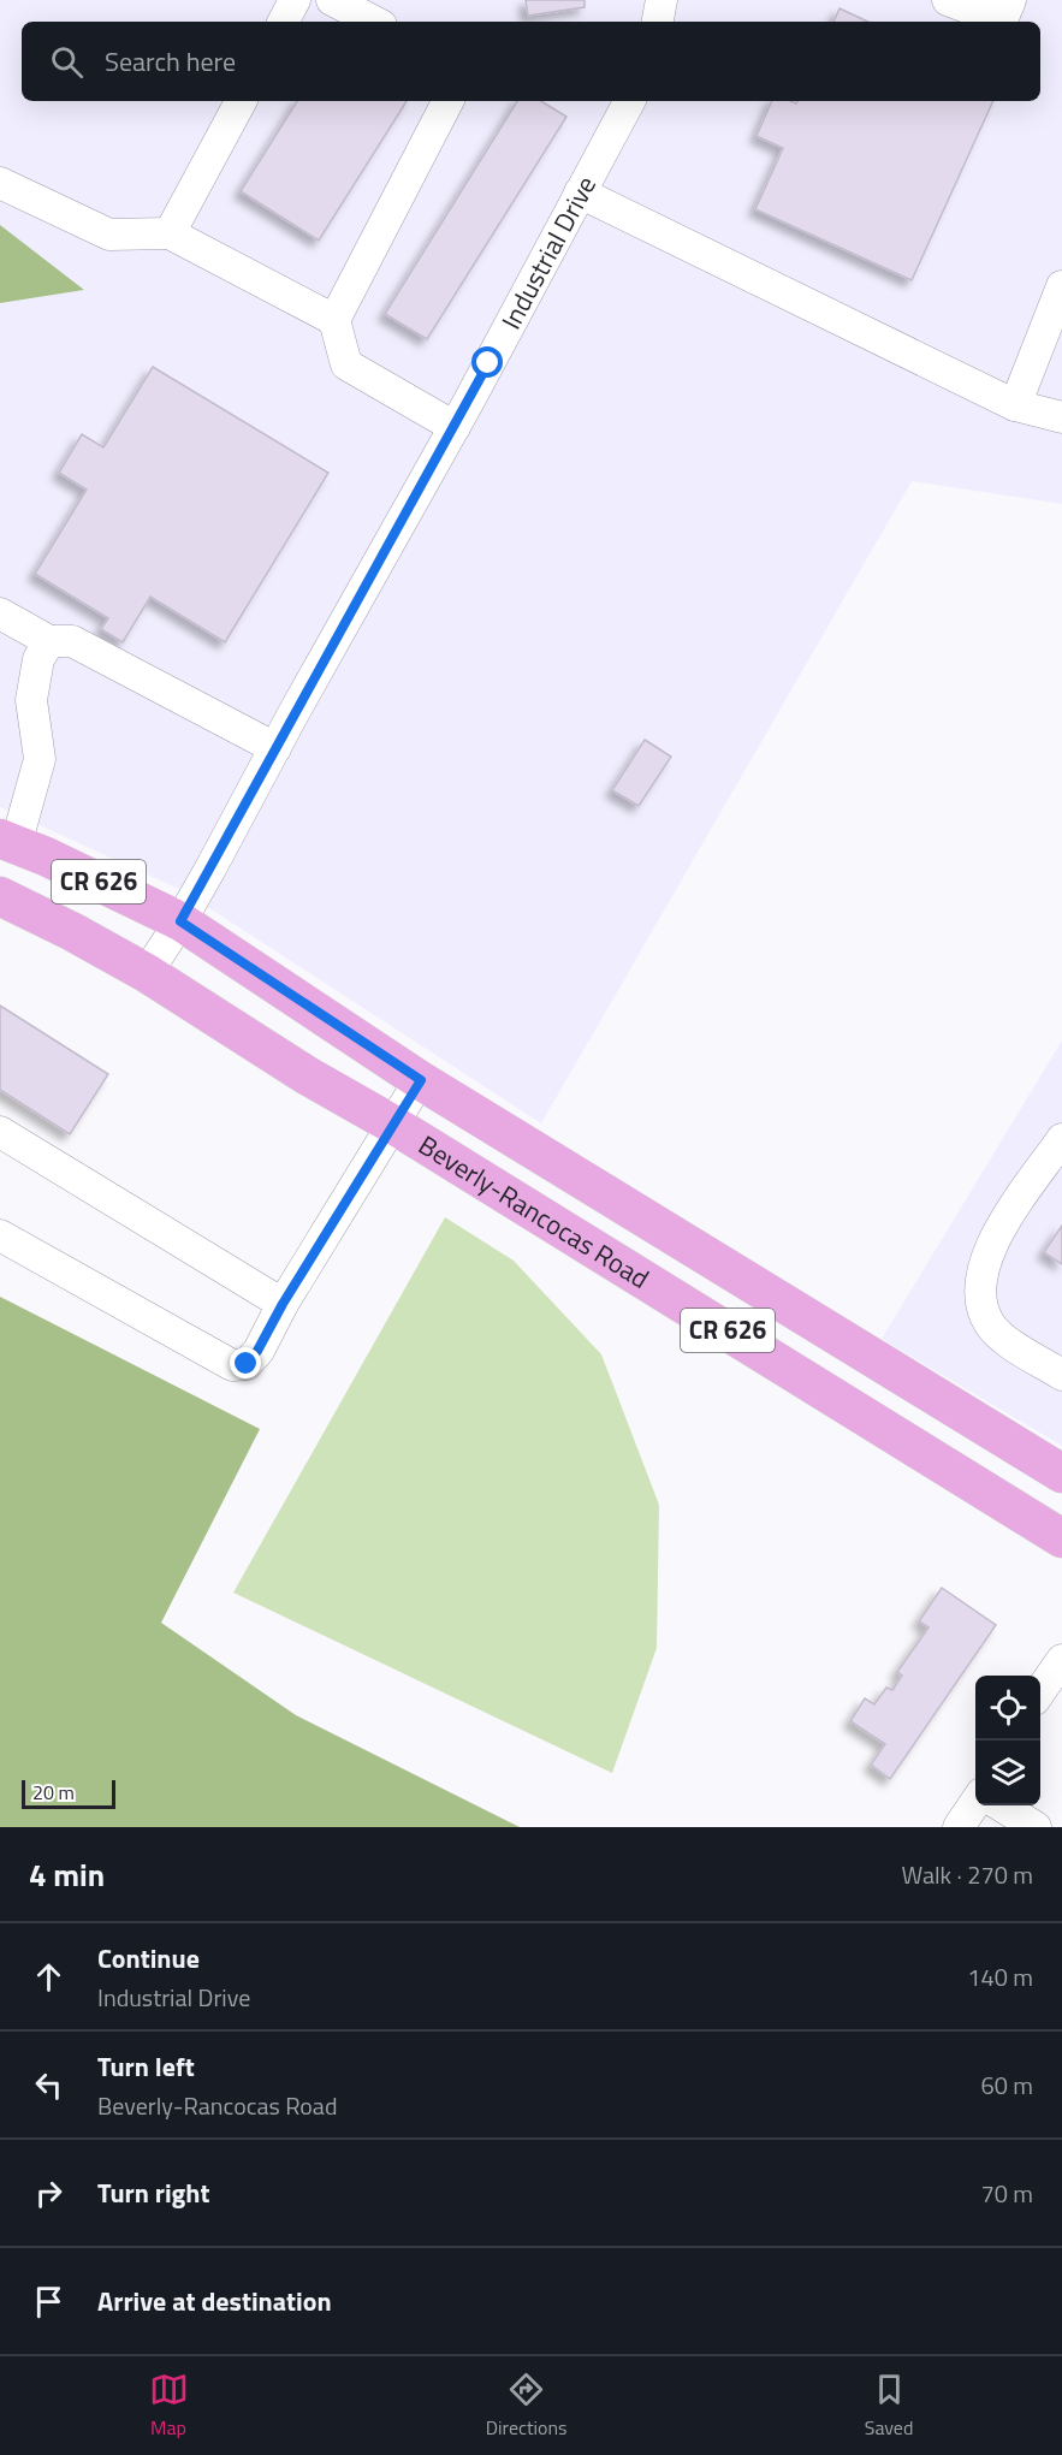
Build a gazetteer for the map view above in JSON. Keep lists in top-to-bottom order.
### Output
{
  "streets": {
    "main road": ["CR 626", "Beverly-Rancocas Road"],
    "street": ["Industrial Drive"]
  },
  "crossings": [
    ["Industrial Drive", "Beverly-Rancocas Road"]
  ],
  "scale_bar": "20 m",
  "page": {
    "search": "Search here",
    "scale": "20 m",
    "heading": ["4 min", "Walk · 270 m"],
    "list": [
      ["Continue", "Industrial Drive", "140 m"],
      ["Turn left", "Beverly-Rancocas Road", "60 m"],
      ["Turn right", "70 m"],
      "Arrive at destination"
    ],
    "nav": ["Map", "Directions", "Saved"]
  }
}
